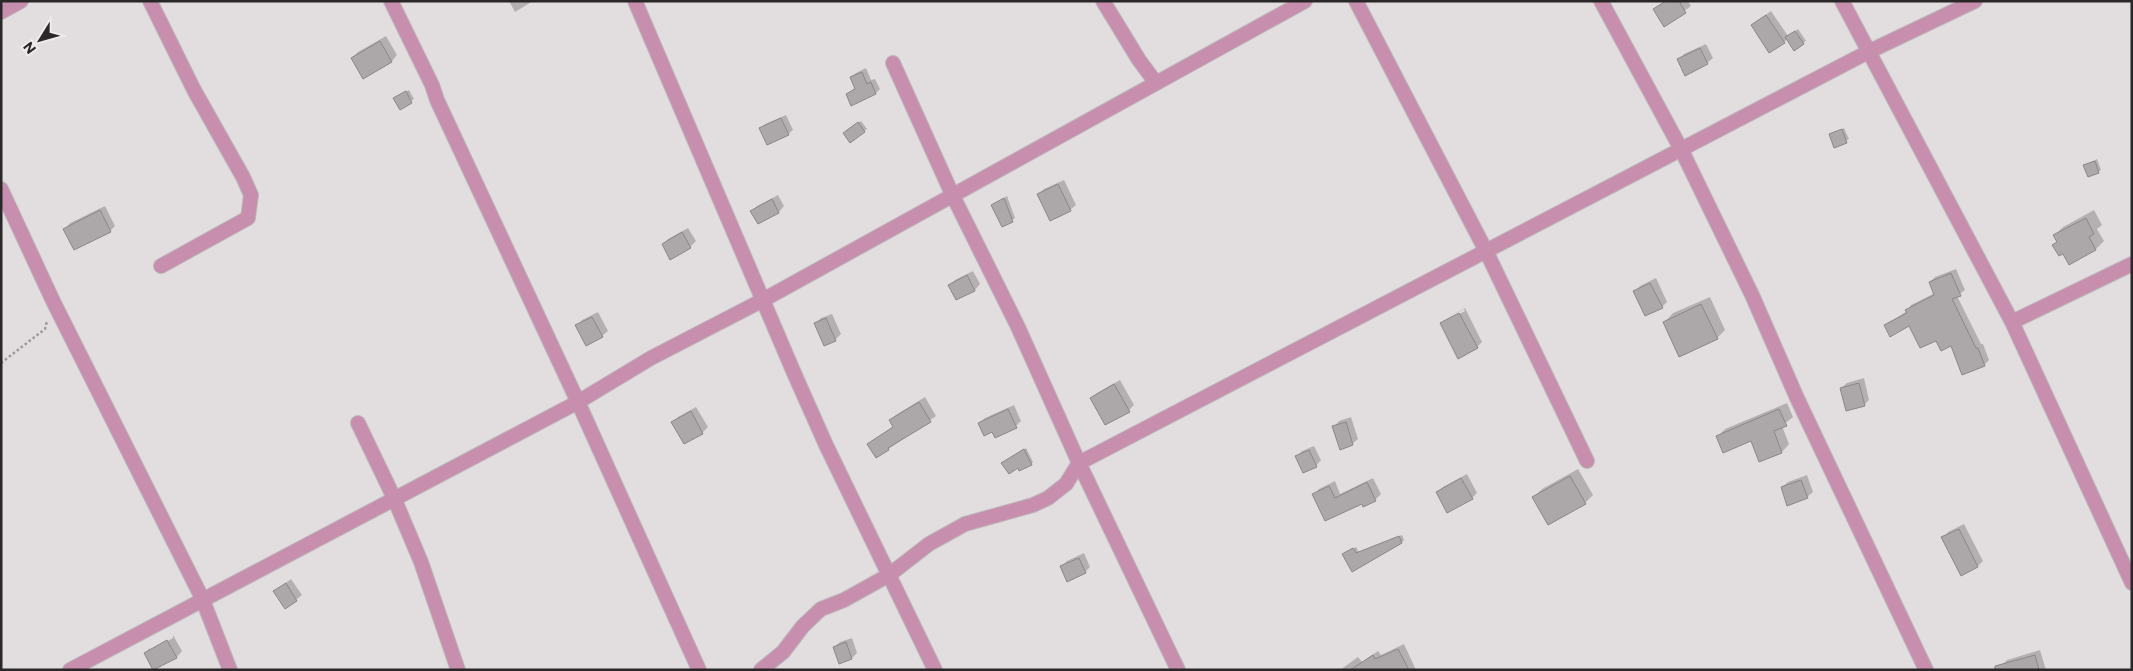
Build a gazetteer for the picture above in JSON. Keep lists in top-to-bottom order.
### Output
{
  "north": "bottom left"
}
